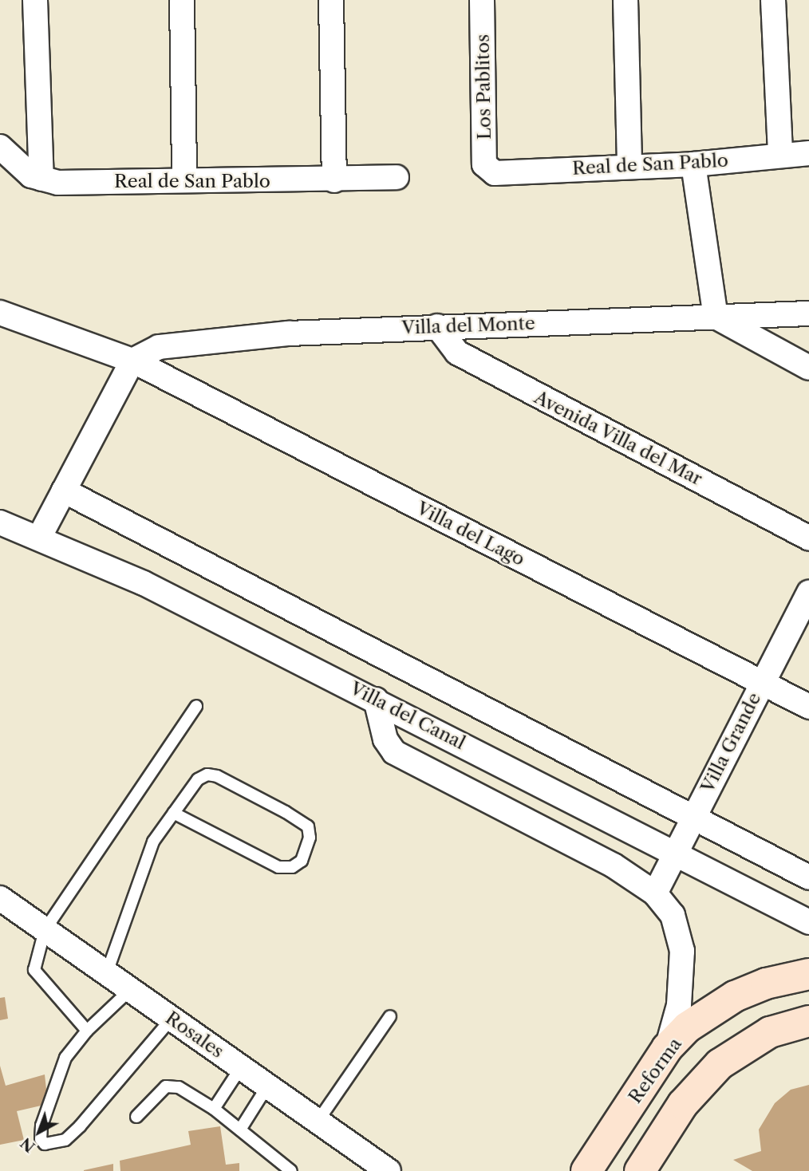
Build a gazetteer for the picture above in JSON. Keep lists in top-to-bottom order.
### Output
{
  "streets": {
    "main road": ["Reforma"],
    "street": [
      "Los Pablitos",
      "Real de San Pablo",
      "Villa del Monte",
      "Avenida Villa del Mar",
      "Villa del Lago",
      "Villa del Canal",
      "Villa Grande",
      "Rosales"
    ]
  },
  "crossings": [
    ["Los Pablitos", "Real de San Pablo"],
    ["Villa del Monte", "Avenida Villa del Mar"],
    ["Villa del Monte", "Villa del Lago"],
    ["Villa del Lago", "Villa Grande"],
    ["Villa del Canal", "Villa Grande"]
  ],
  "north": "bottom left"
}
